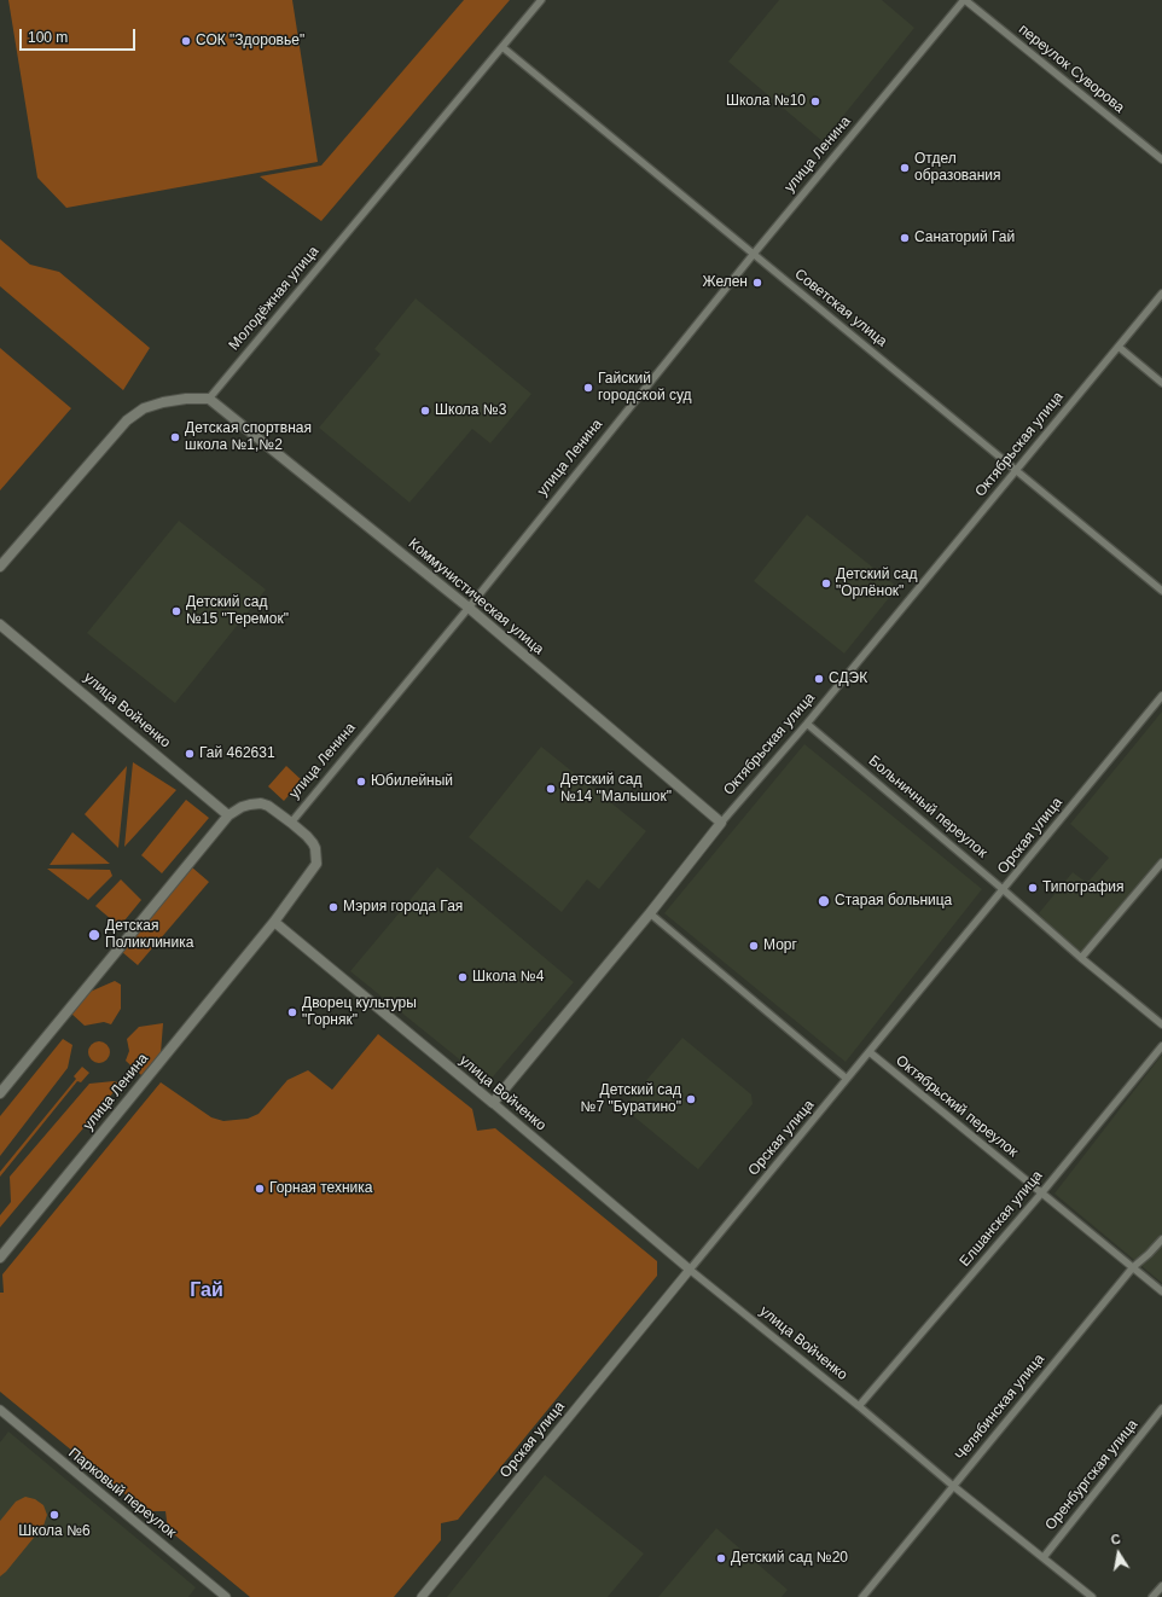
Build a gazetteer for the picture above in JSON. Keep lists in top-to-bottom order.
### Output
{
  "streets": {
    "main road": [
      "улица Ленина",
      "Октябрьская улица",
      "Коммунистическая улица",
      "улица Войченко"
    ],
    "street": [
      "переулок Суворова",
      "Молодёжная улица",
      "Советская улица",
      "Больничный переулок",
      "Орская улица",
      "Октябрьский переулок",
      "Елшанская улица",
      "Челябинская улица",
      "Оренбургская улица",
      "Парковый переулок"
    ]
  },
  "crossings": [
    ["переулок Суворова", "улица Ленина"],
    ["улица Ленина", "Советская улица"],
    ["улица Ленина", "Коммунистическая улица"],
    ["улица Ленина", "улица Войченко"],
    ["Молодёжная улица", "Советская улица"],
    ["Молодёжная улица", "Коммунистическая улица"],
    ["Советская улица", "Октябрьская улица"],
    ["Октябрьская улица", "Коммунистическая улица"],
    ["Октябрьская улица", "улица Войченко"],
    ["Октябрьская улица", "Больничный переулок"],
    ["улица Войченко", "Орская улица"],
    ["улица Войченко", "Елшанская улица"],
    ["улица Войченко", "Челябинская улица"],
    ["улица Войченко", "Оренбургская улица"],
    ["Больничный переулок", "Орская улица"],
    ["Орская улица", "Октябрьский переулок"],
    ["Октябрьский переулок", "Елшанская улица"],
    ["Октябрьский переулок", "Челябинская улица"]
  ],
  "districts": ["Гай"],
  "places": [
    "СОК \"Здоровье\"",
    "Школа №10",
    "Отдел образования",
    "Санаторий Гай",
    "Желен",
    "Гайский городской суд",
    "Школа №3",
    "Детская спортвная школа №1,№2",
    "Детский сад \"Орлёнок\"",
    "Детский сад №15 \"Теремок\"",
    "СДЭК",
    "Гай 462631",
    "Юбилейный",
    "Детский сад №14 \"Малышок\"",
    "Типография",
    "Старая больница",
    "Мэрия города Гая",
    "Детская Поликлиника",
    "Морг",
    "Школа №4",
    "Дворец культуры \"Горняк\"",
    "Детский сад №7 \"Буратино\"",
    "Горная техника",
    "Школа №6",
    "Детский сад №20"
  ],
  "scale_bar": "100 m",
  "north": "top"
}
